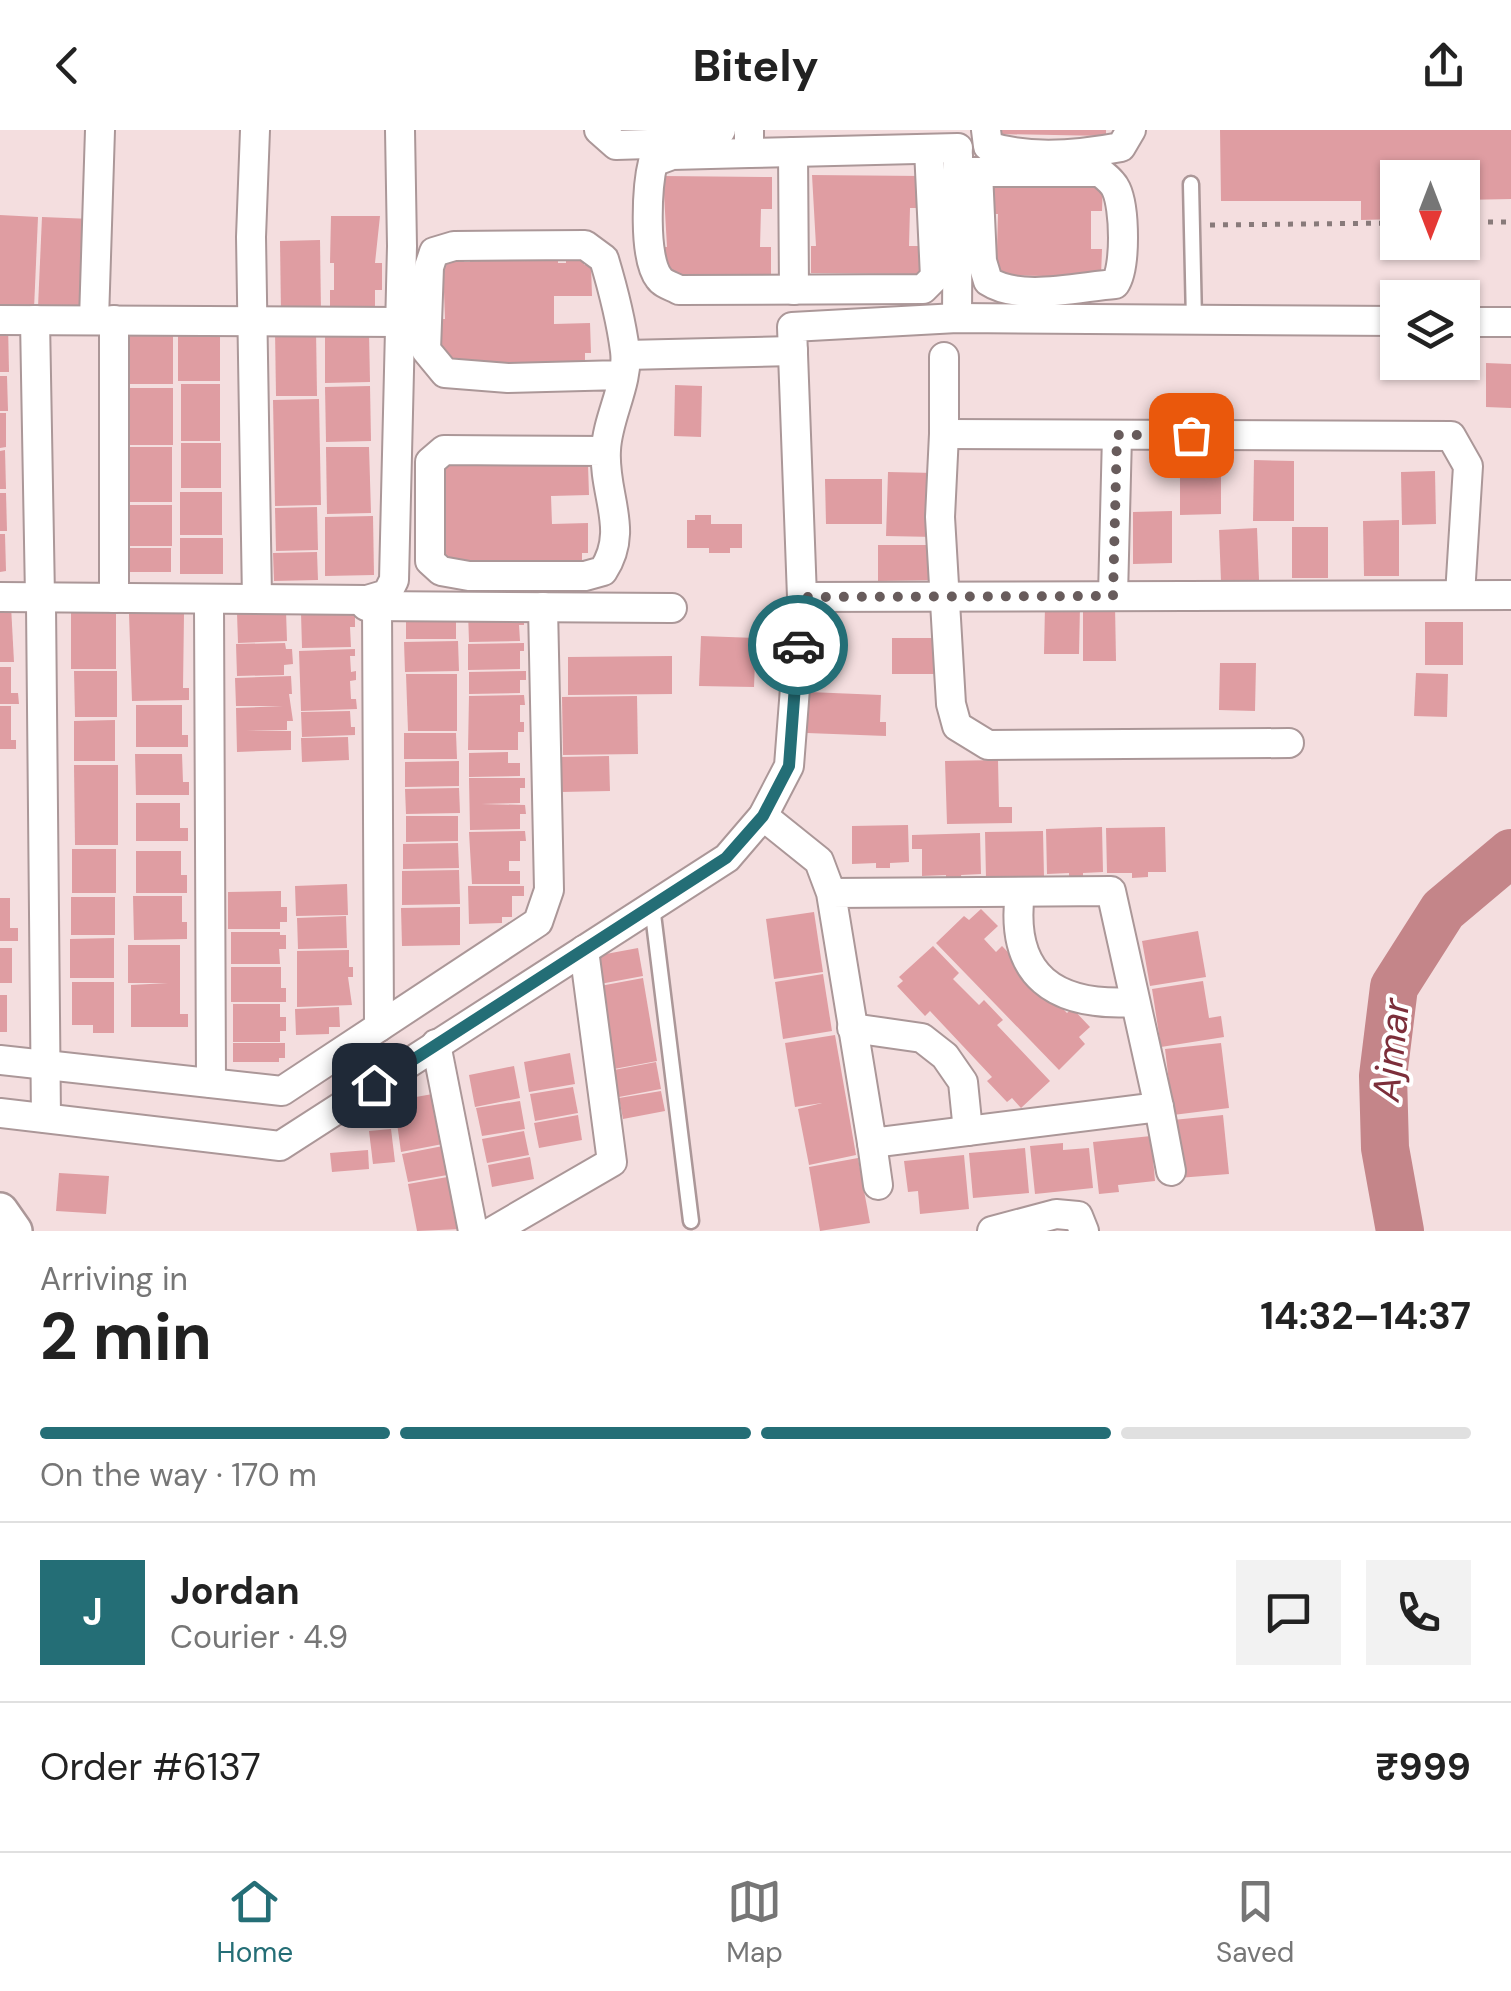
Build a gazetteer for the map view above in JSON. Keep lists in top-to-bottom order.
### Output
{
  "water": ["Ajmar"],
  "north": "bottom",
  "page": {
    "header": "Bitely",
    "heading": ["2 min", "Arriving in", "14:32–14:37"],
    "panel": [
      "Jordan",
      "Courier · 4.9",
      "Order #6137",
      "₹999"
    ],
    "bar": "On the way · 170 m",
    "round": "J",
    "tabs": ["Home", "Map", "Saved"]
  }
}
